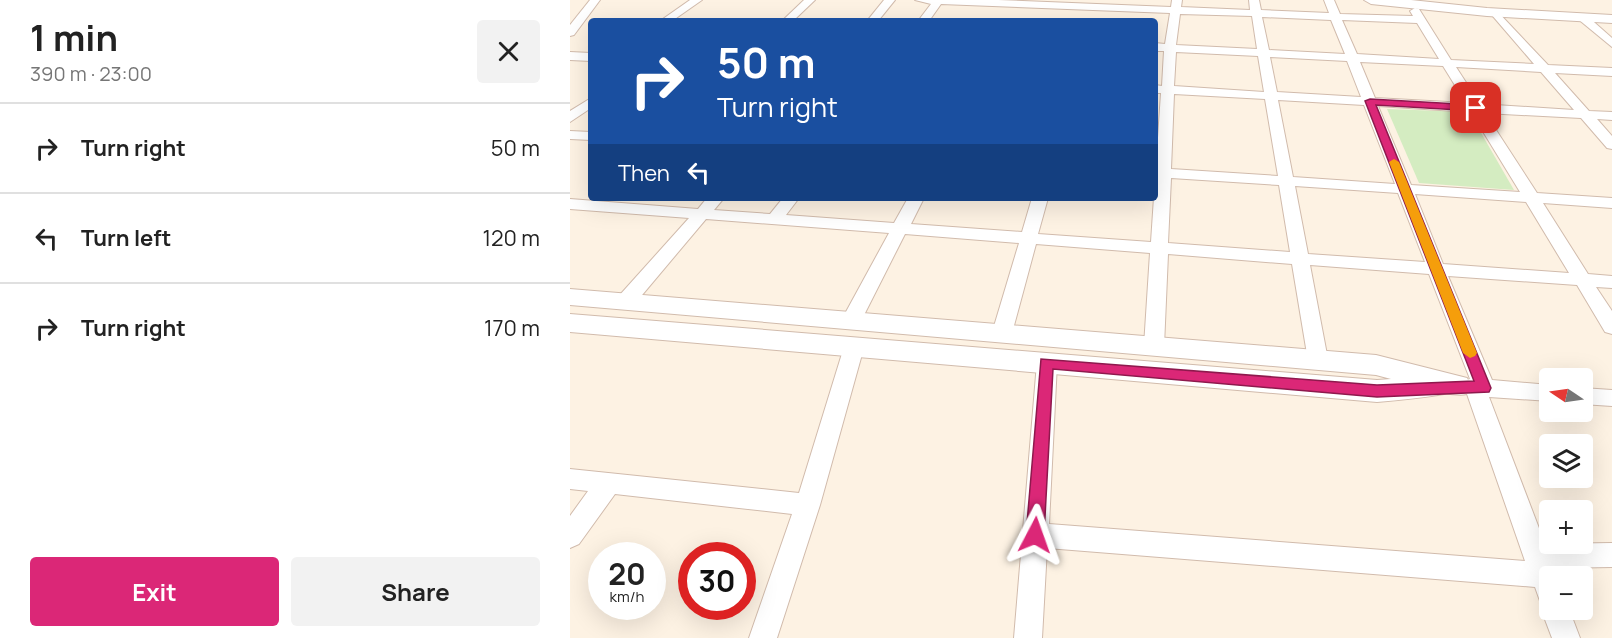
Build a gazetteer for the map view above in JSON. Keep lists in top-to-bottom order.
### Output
{
  "north": "left",
  "page": {
    "heading": ["1 min", "390 m · 23:00"],
    "turn": ["50 m", "Turn right"],
    "list": [
      {
        "name": "Turn right",
        "value": "50 m"
      },
      {
        "name": "Turn left",
        "value": "120 m"
      },
      {
        "name": "Turn right",
        "value": "170 m"
      }
    ],
    "then": "Then",
    "map_buttons": ["+", "−"],
    "speed": "20 km/h",
    "limit": "30",
    "buttons": ["Exit", "Share"]
  }
}
